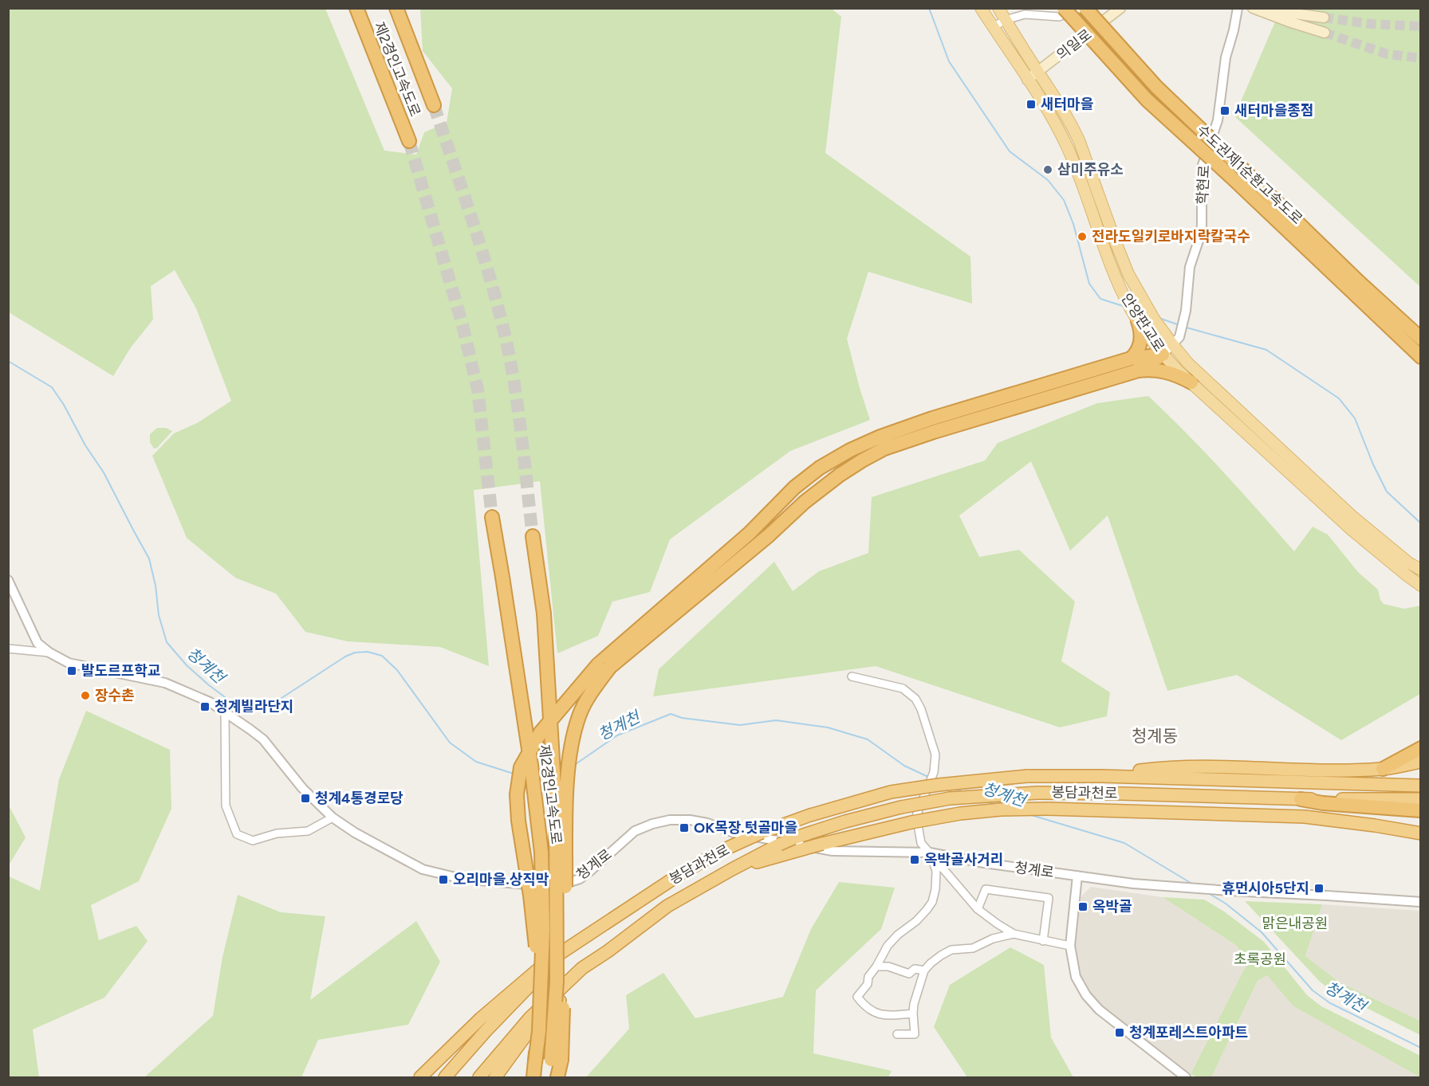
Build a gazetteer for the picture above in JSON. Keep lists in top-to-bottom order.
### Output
{
  "streets": {
    "highway": ["제2경인고속도로", "수도권제1순환고속도로", "봉담과천로"],
    "main road": ["의일로", "안양판교로"],
    "street": ["학현로", "청계로"]
  },
  "crossings": [
    ["의일로", "안양판교로"],
    ["학현로", "안양판교로"]
  ],
  "districts": ["청계동"],
  "water": ["청계천"],
  "parks": ["맑은내공원", "초록공원"],
  "places": {
    "transit": [
      "새터마을",
      "새터마을종점",
      "발도르프학교",
      "청계빌라단지",
      "청계4통경로당",
      "OK목장.텃골마을",
      "옥박골사거리",
      "오리마을.상직막",
      "휴먼시아5단지",
      "옥박골",
      "청계포레스트아파트"
    ],
    "other": ["삼미주유소", "전라도일키로바지락칼국수", "장수촌"]
  }
}
